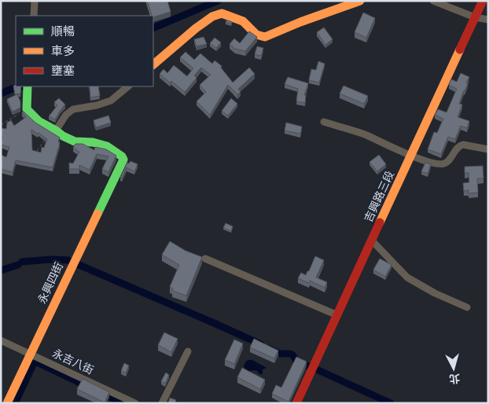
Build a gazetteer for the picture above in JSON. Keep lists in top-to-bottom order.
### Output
{
  "streets": {
    "street": ["吉興路三段", "永興四街", "永吉八街"]
  },
  "crossings": [
    ["永興四街", "永吉八街"]
  ],
  "legend": ["順暢", "車多", "壅塞"],
  "north": "bottom"
}
